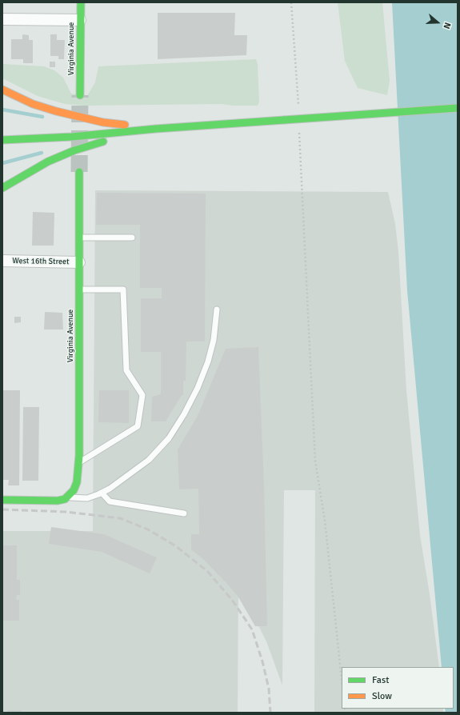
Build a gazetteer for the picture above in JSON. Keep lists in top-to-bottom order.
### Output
{
  "streets": {
    "main road": ["Virginia Avenue"],
    "street": ["West 16th Street"]
  },
  "crossings": [
    ["Virginia Avenue", "West 16th Street"]
  ],
  "legend": ["Fast", "Slow"],
  "north": "right"
}
